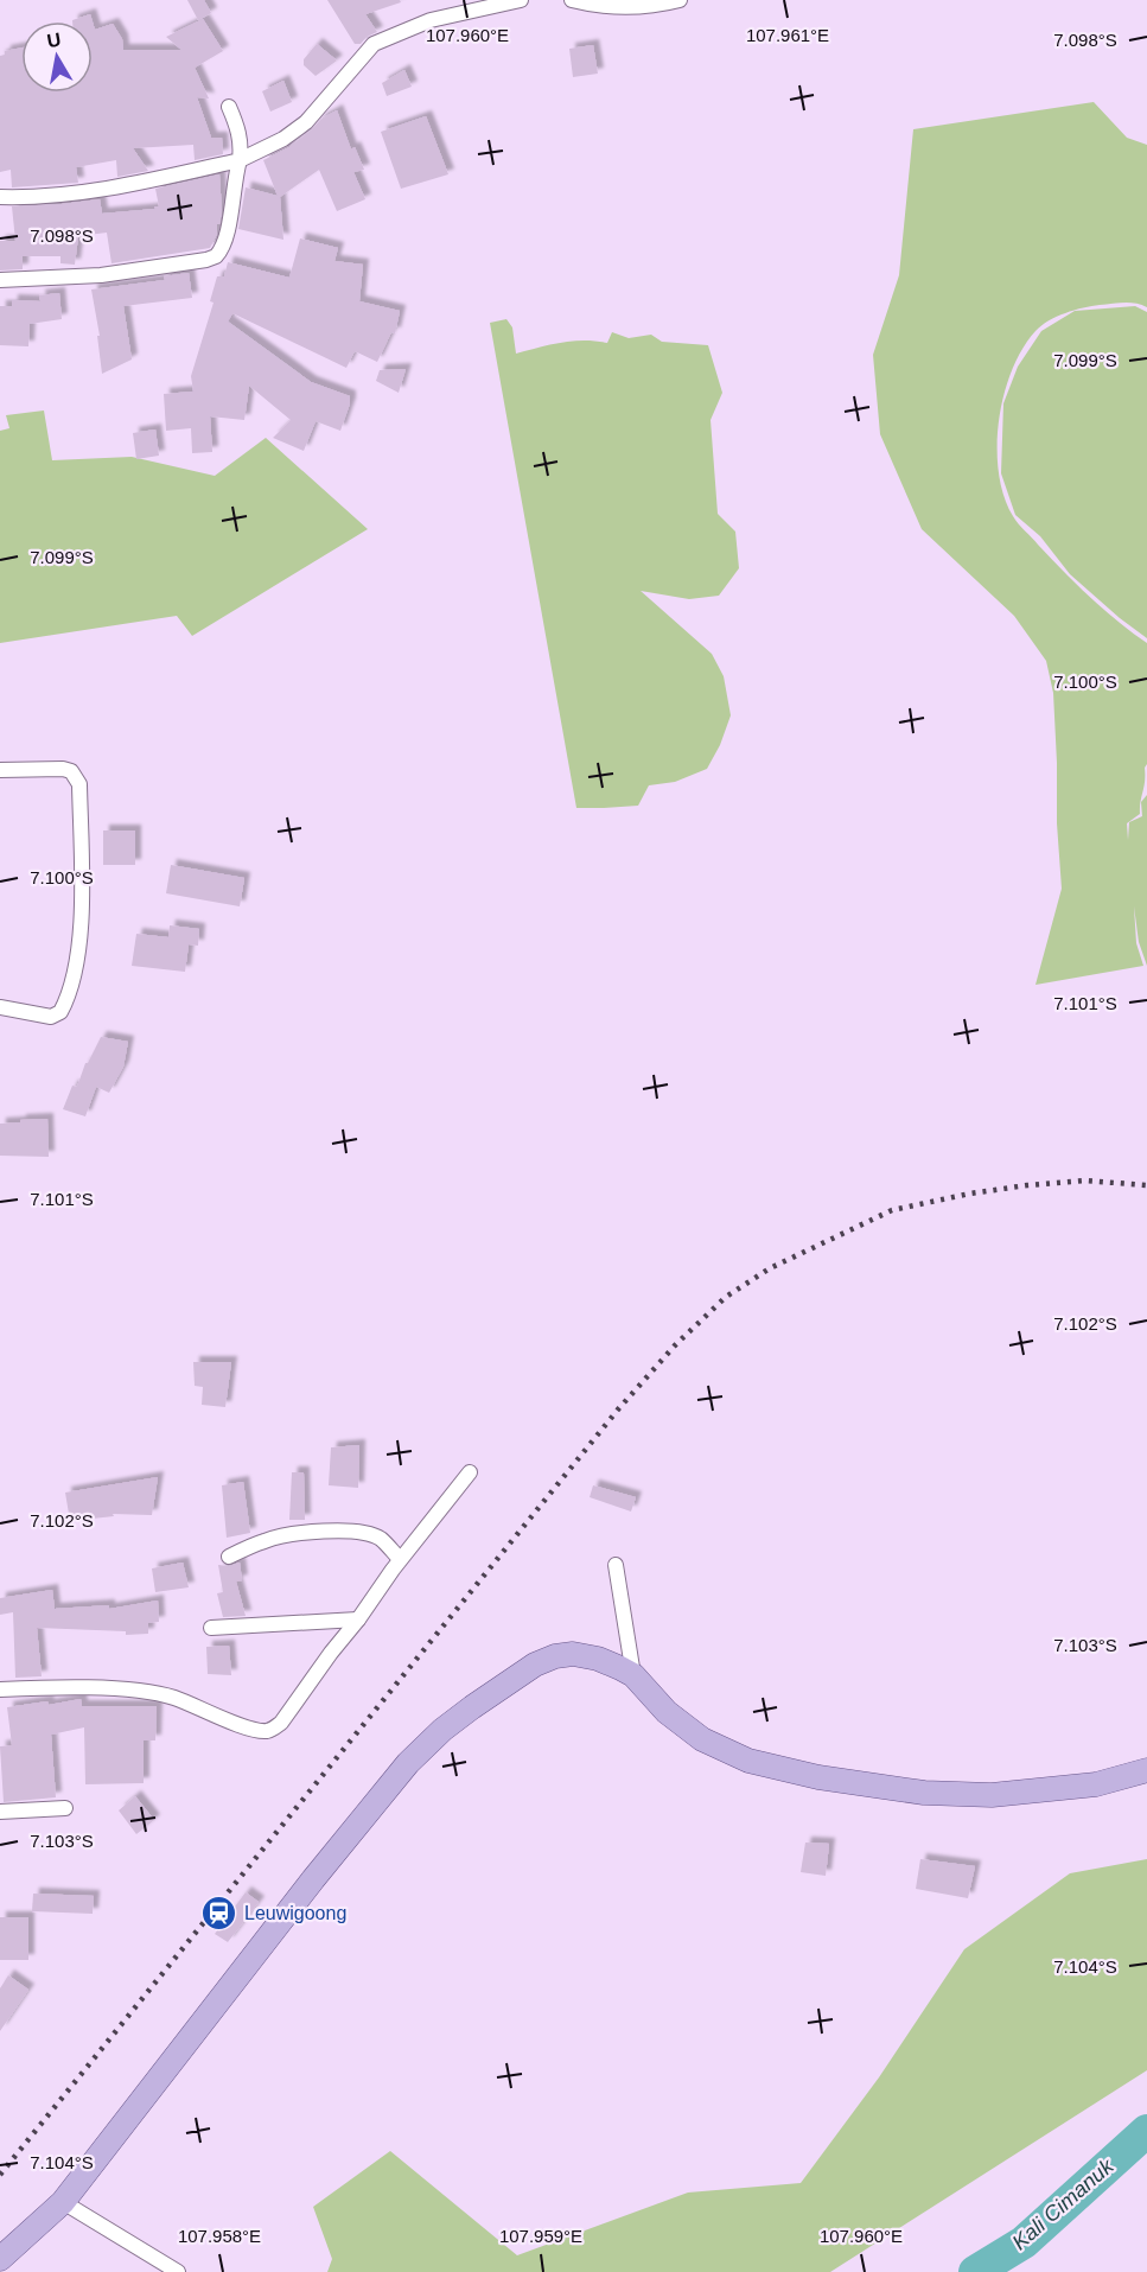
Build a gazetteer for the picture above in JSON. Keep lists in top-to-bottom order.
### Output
{
  "water": ["Kali Cimanuk"],
  "places": {
    "station": ["Leuwigoong"]
  },
  "north": "top",
  "coordinates": [
    "107.961°E",
    "107.960°E",
    "7.098°S",
    "7.099°S",
    "7.100°S",
    "7.101°S",
    "7.102°S",
    "7.103°S",
    "7.104°S",
    "107.958°E",
    "107.959°E"
  ]
}
